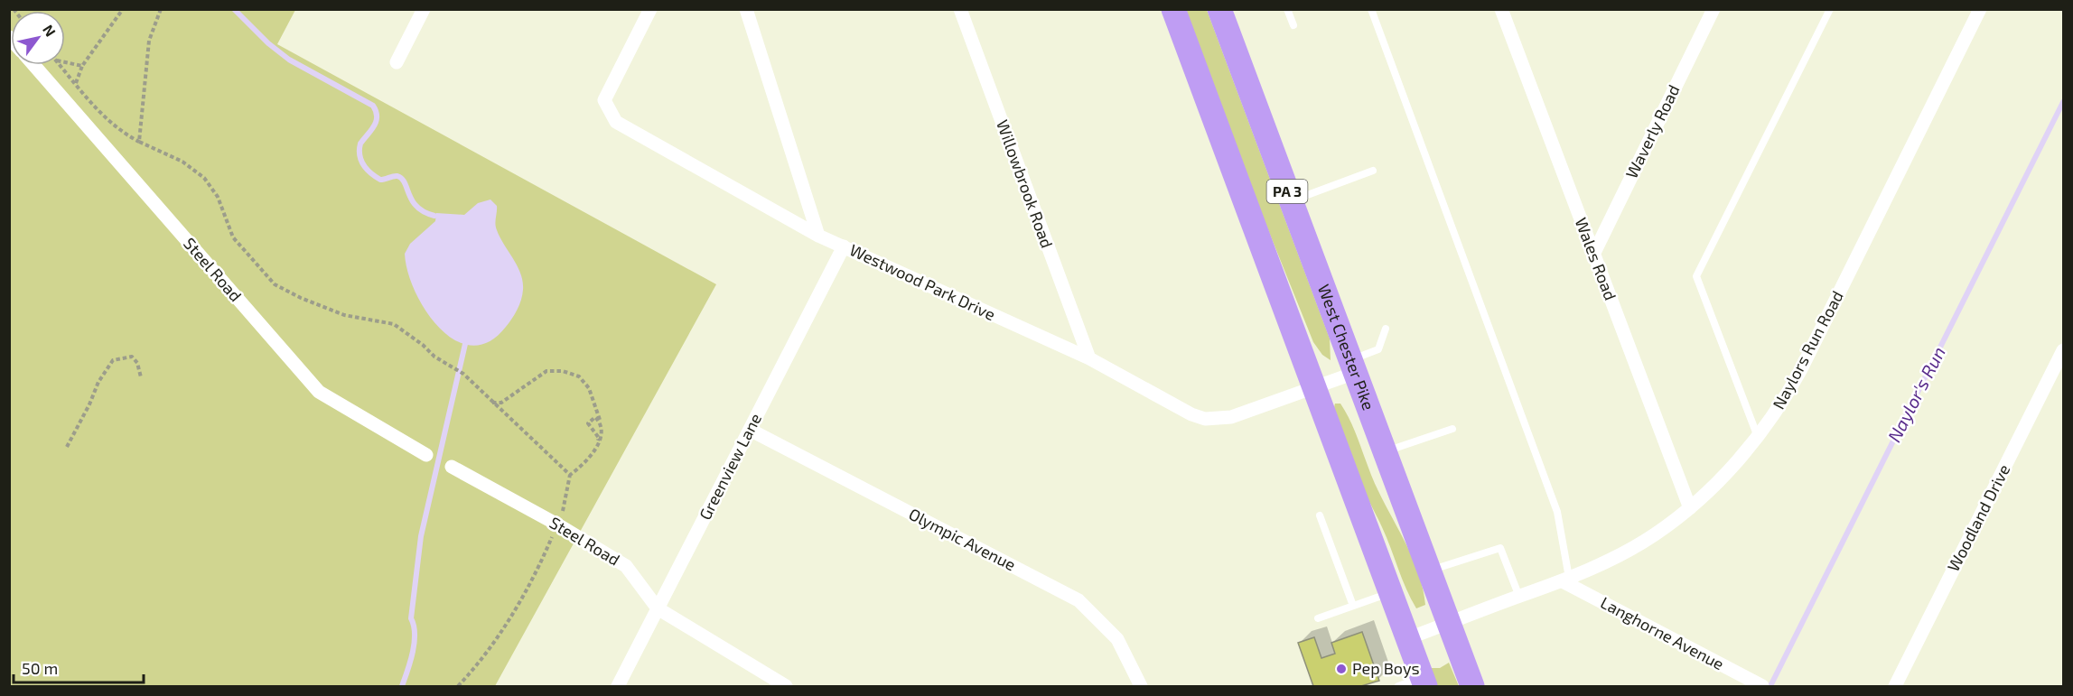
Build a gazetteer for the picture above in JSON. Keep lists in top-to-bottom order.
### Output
{
  "streets": {
    "highway": ["PA 3", "West Chester Pike"],
    "street": [
      "Waverly Road",
      "Willowbrook Road",
      "Wales Road",
      "Steel Road",
      "Westwood Park Drive",
      "Naylors Run Road",
      "Greenview Lane",
      "Woodland Drive",
      "Olympic Avenue",
      "Langhorne Avenue"
    ]
  },
  "crossings": [
    ["Waverly Road", "Wales Road"],
    ["Willowbrook Road", "Westwood Park Drive"],
    ["PA 3", "Westwood Park Drive"],
    ["PA 3", "Naylors Run Road"],
    ["Wales Road", "Naylors Run Road"],
    ["Steel Road", "Greenview Lane"],
    ["Westwood Park Drive", "West Chester Pike"],
    ["Westwood Park Drive", "Greenview Lane"],
    ["West Chester Pike", "Naylors Run Road"],
    ["Naylors Run Road", "Langhorne Avenue"],
    ["Greenview Lane", "Olympic Avenue"]
  ],
  "water": ["Naylor's Run"],
  "places": ["Pep Boys"],
  "scale_bar": "50 m",
  "north": "top right"
}
